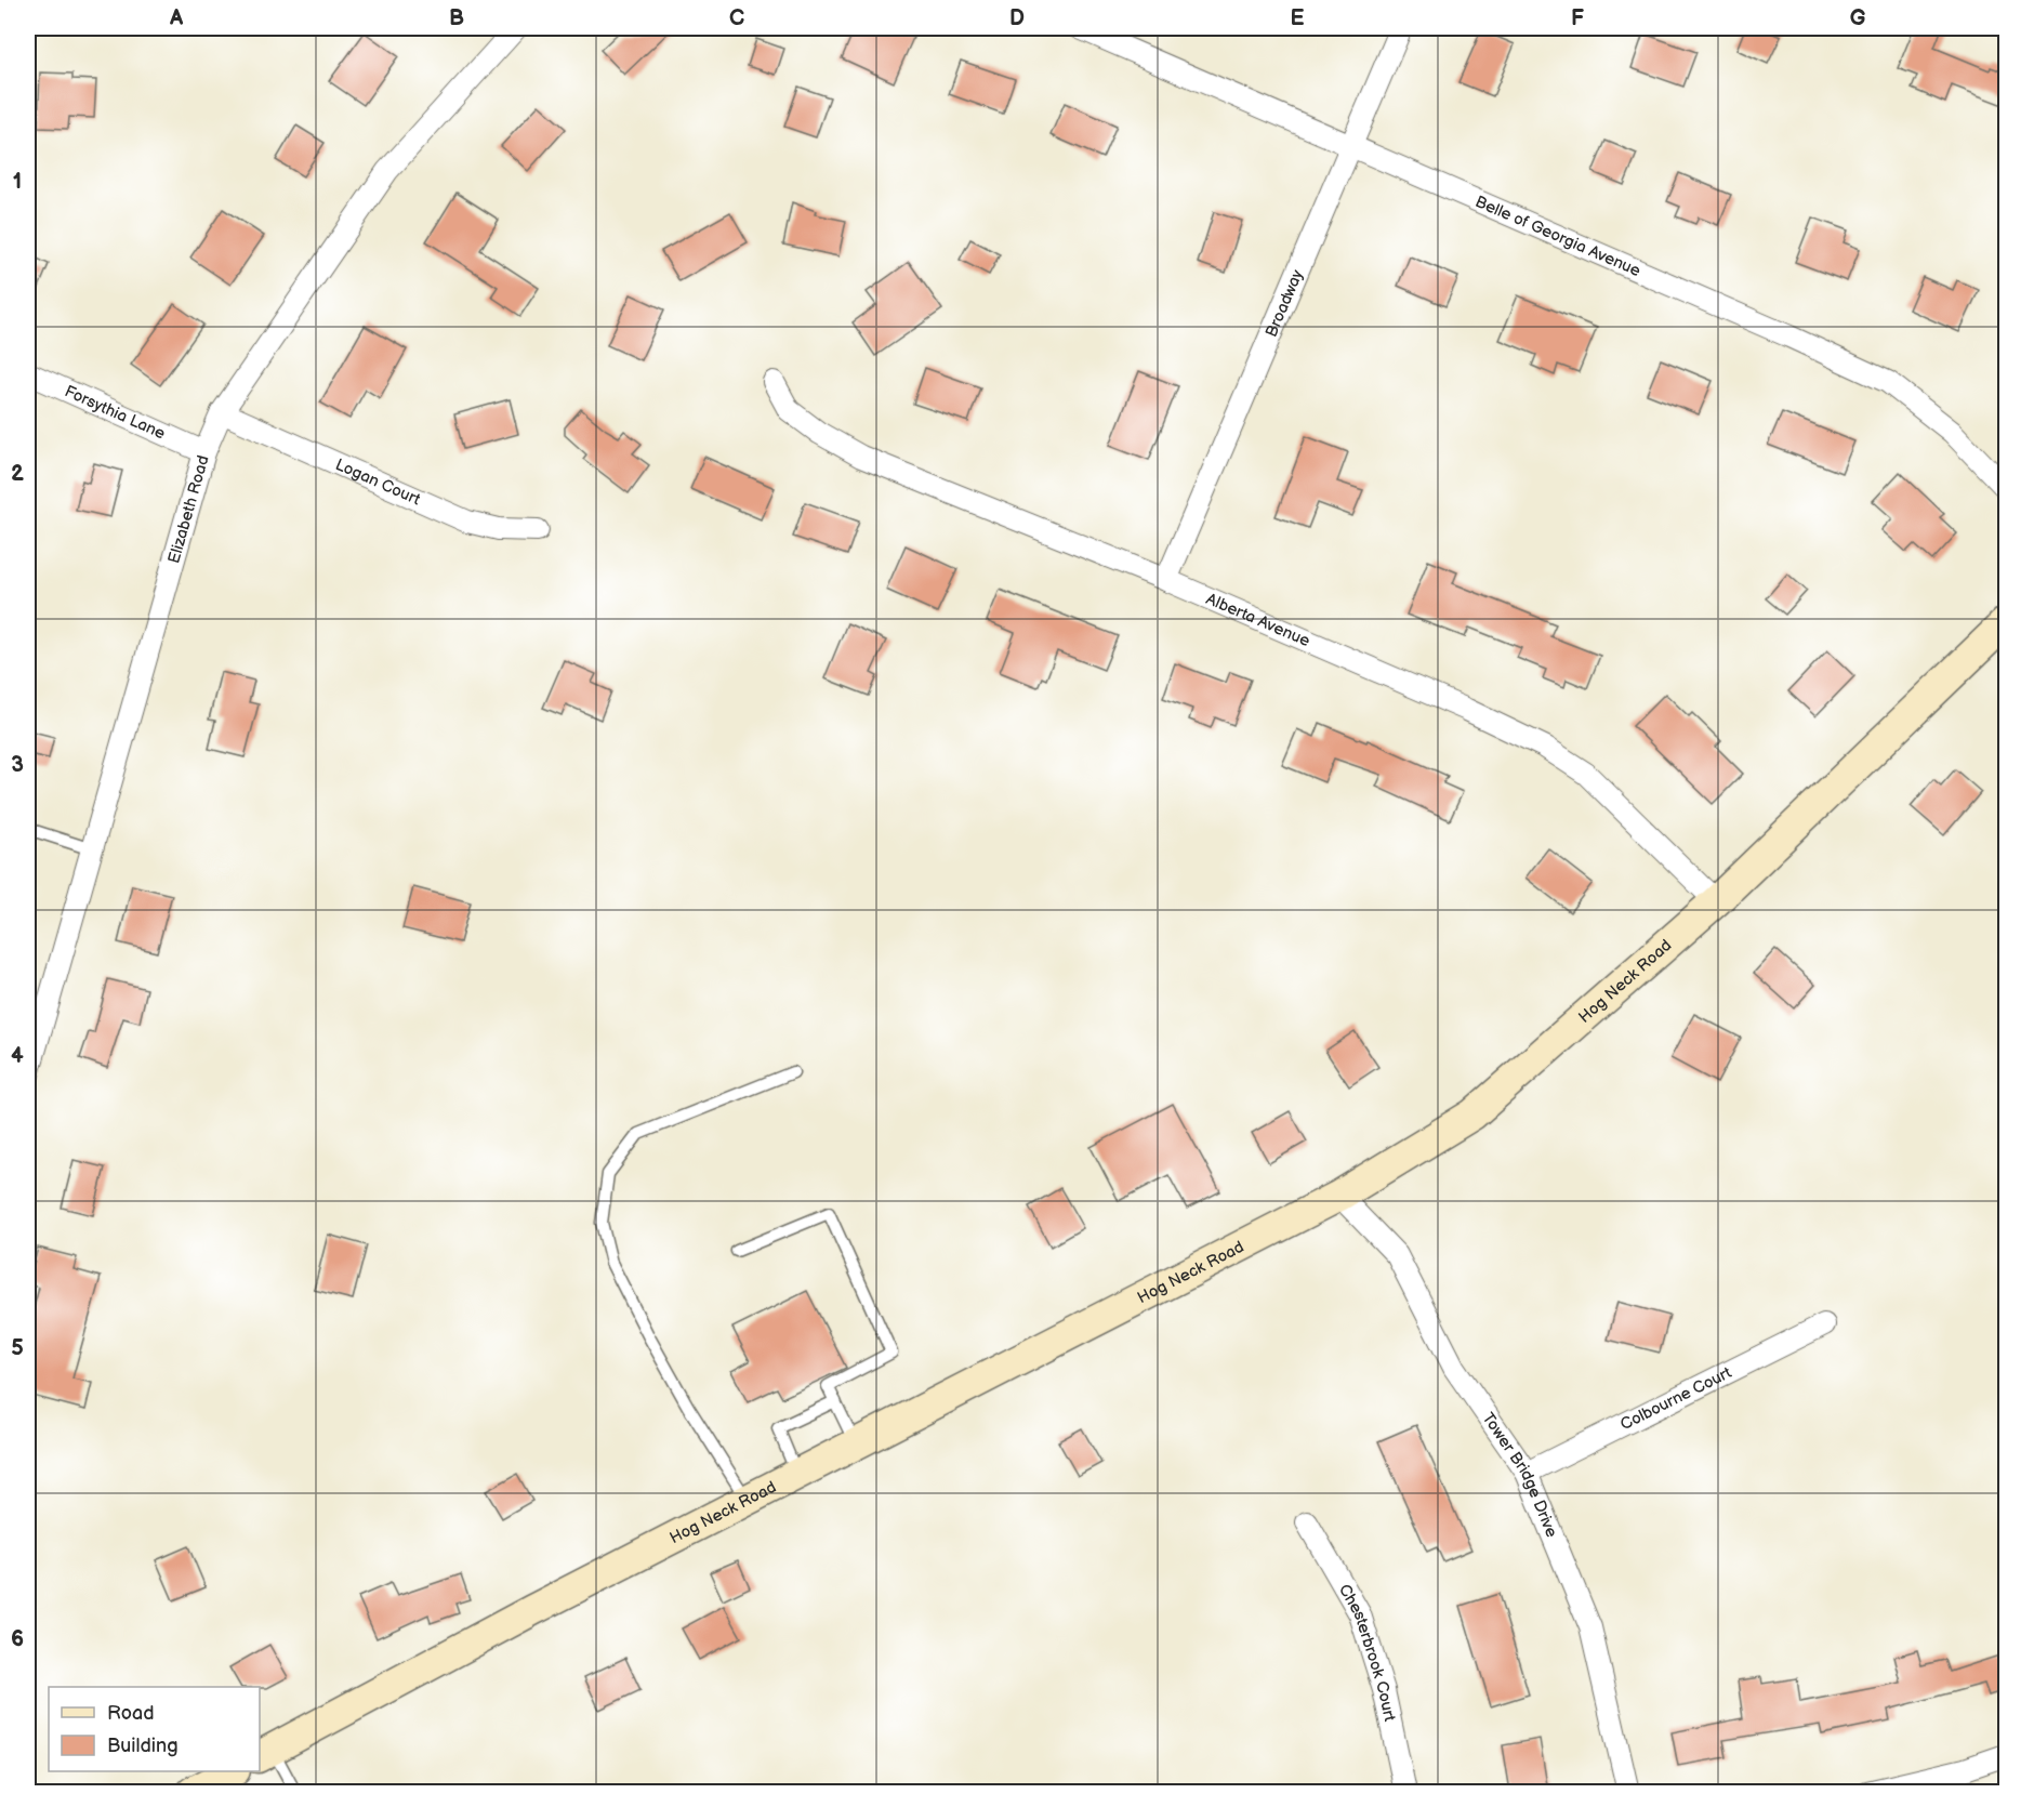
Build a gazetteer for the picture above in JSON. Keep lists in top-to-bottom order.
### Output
{
  "streets": {
    "main road": ["Hog Neck Road"],
    "street": [
      "Belle of Georgia Avenue",
      "Broadway",
      "Forsythia Lane",
      "Logan Court",
      "Elizabeth Road",
      "Alberta Avenue",
      "Colbourne Court",
      "Tower Bridge Drive",
      "Chesterbrook Court"
    ]
  },
  "crossings": [
    ["Belle of Georgia Avenue", "Broadway"],
    ["Broadway", "Alberta Avenue"],
    ["Forsythia Lane", "Elizabeth Road"],
    ["Logan Court", "Elizabeth Road"],
    ["Alberta Avenue", "Hog Neck Road"],
    ["Hog Neck Road", "Tower Bridge Drive"],
    ["Colbourne Court", "Tower Bridge Drive"]
  ],
  "legend": ["Road", "Building"],
  "grid": {
    "columns": [
      "A",
      "B",
      "C",
      "D",
      "E",
      "F",
      "G"
    ],
    "rows": [
      "1",
      "2",
      "3",
      "4",
      "5",
      "6"
    ]
  }
}
